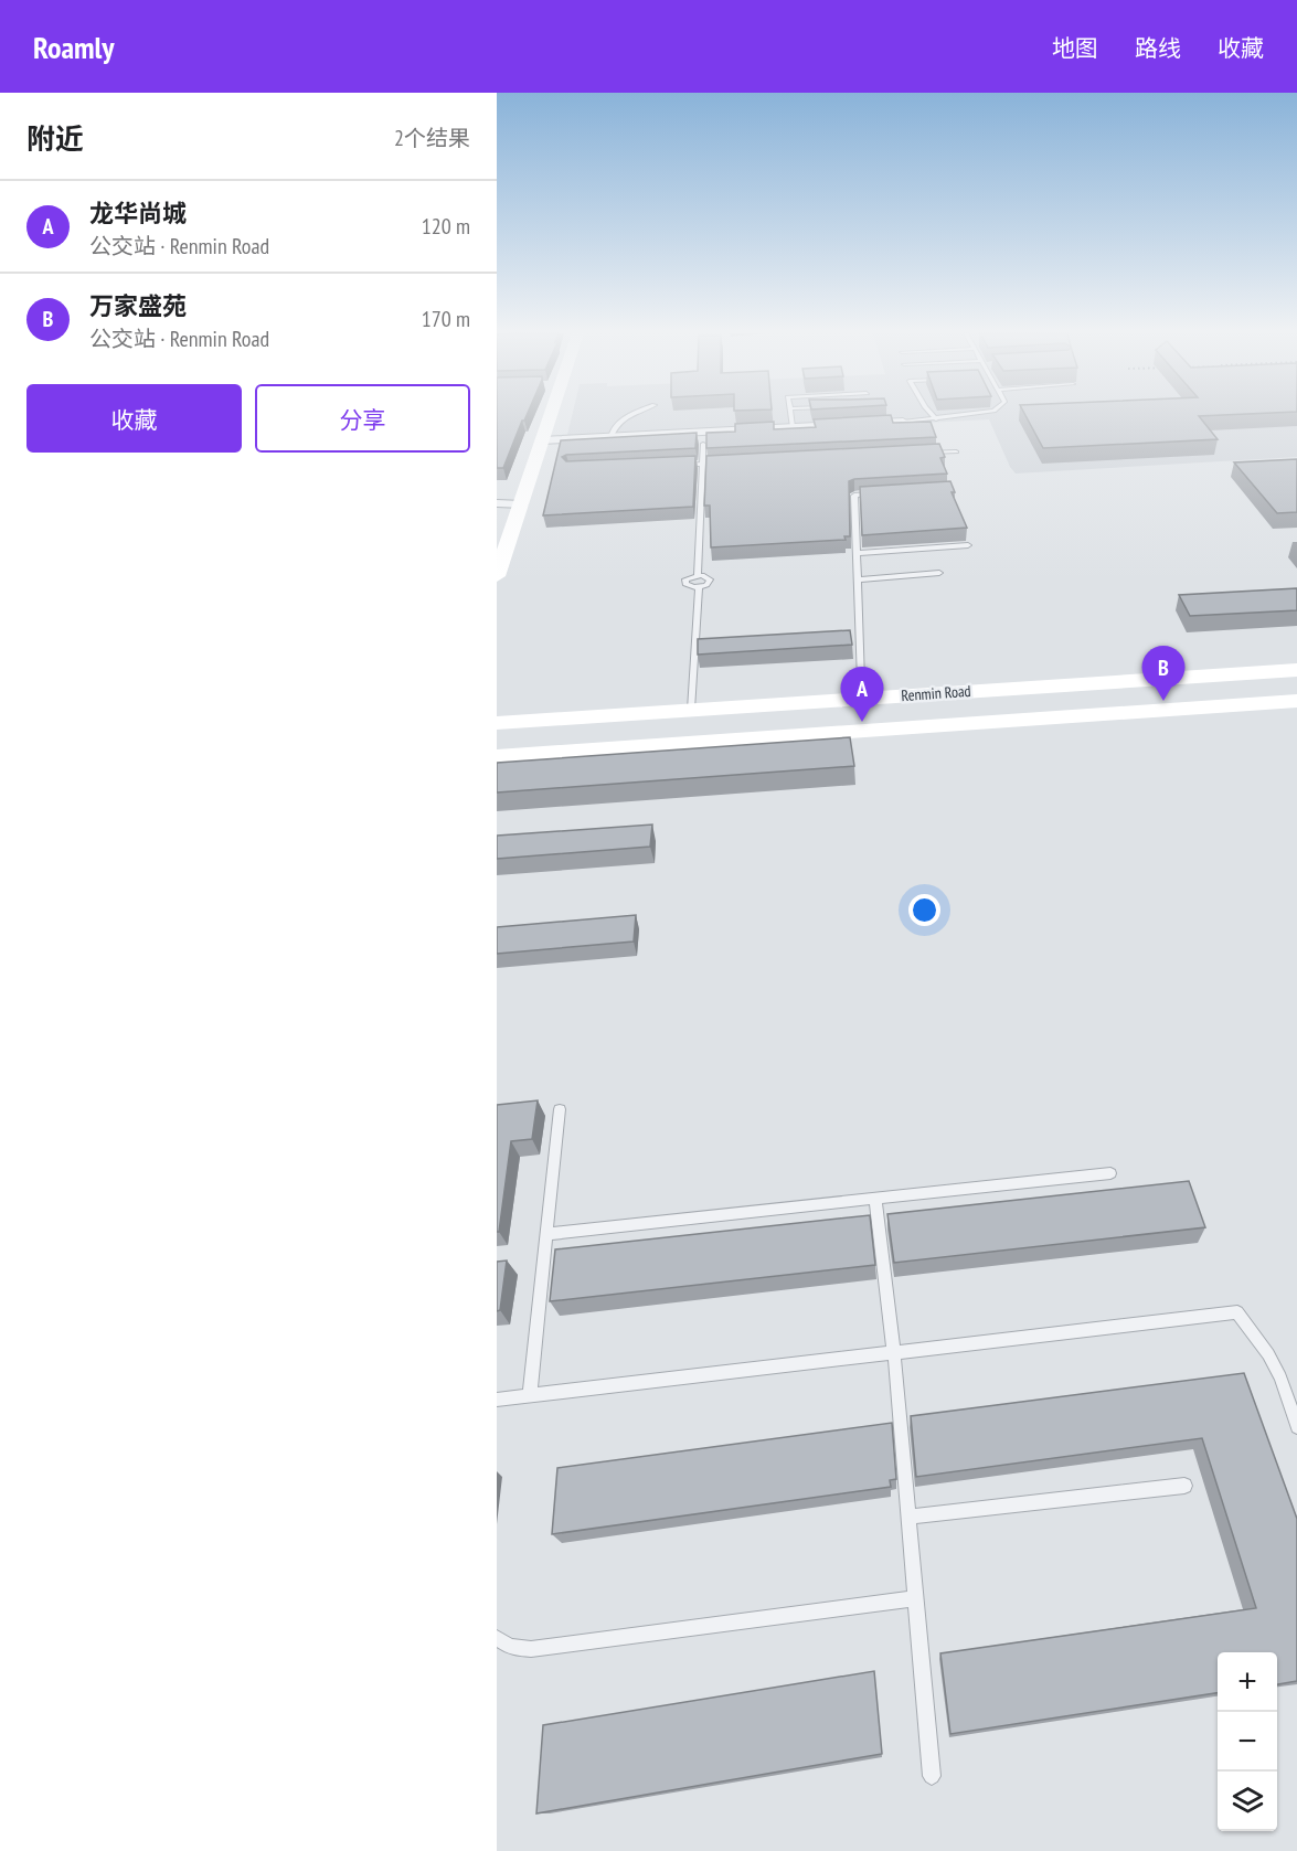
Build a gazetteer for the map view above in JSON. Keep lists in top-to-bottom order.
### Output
{
  "streets": {
    "street": ["Renmin Road"]
  },
  "page": {
    "header": "Roamly",
    "nav": ["地图", "路线", "收藏"],
    "heading": ["附近", "2个结果"],
    "list": [
      {
        "mark": "A",
        "name": "龙华尚城",
        "note": "公交站 · Renmin Road",
        "value": "120 m"
      },
      {
        "mark": "B",
        "name": "万家盛苑",
        "note": "公交站 · Renmin Road",
        "value": "170 m"
      }
    ],
    "buttons": ["收藏", "分享"],
    "pins": ["B", "A"],
    "map_buttons": ["+", "−"]
  }
}
